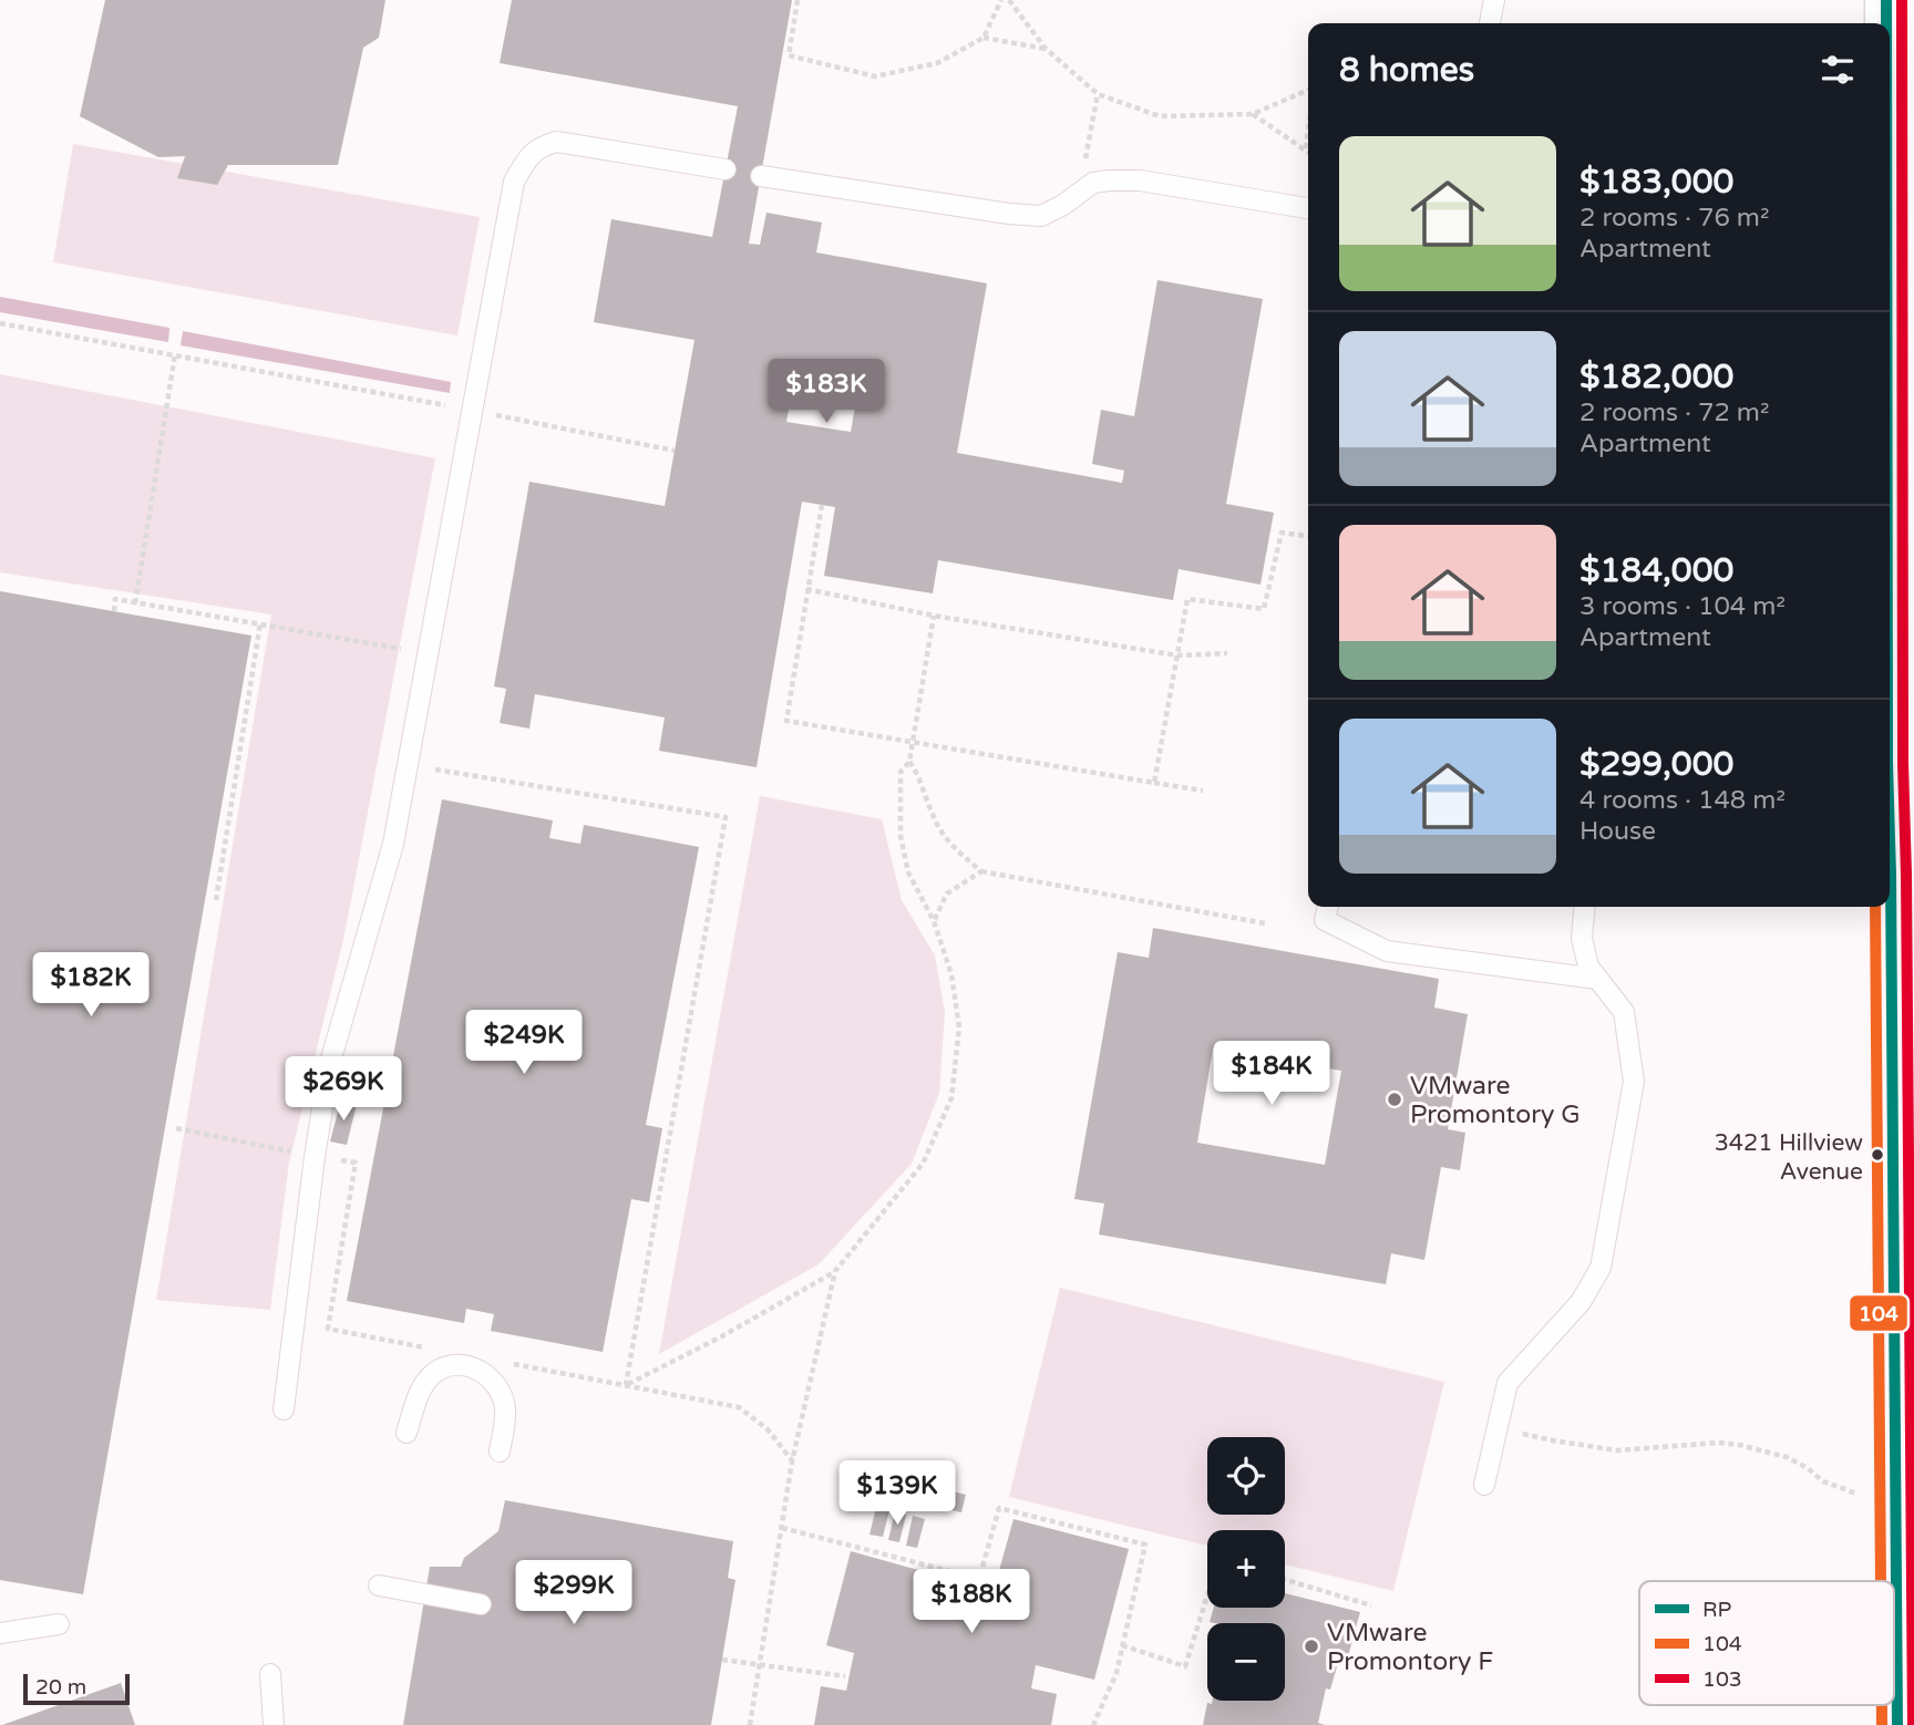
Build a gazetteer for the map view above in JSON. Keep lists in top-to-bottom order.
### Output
{
  "places": ["VMware Promontory G", "3421 Hillview Avenue", "VMware Promontory F"],
  "lines": ["transit line RP", "transit line 103", "transit line 104"],
  "legend": ["RP", "104", "103"],
  "scale_bar": "20 m",
  "page": {
    "heading": "8 homes",
    "list": [
      {
        "name": "$183,000",
        "note": "2 rooms · 76 m² · Apartment"
      },
      {
        "name": "$182,000",
        "note": "2 rooms · 72 m² · Apartment"
      },
      {
        "name": "$184,000",
        "note": "3 rooms · 104 m² · Apartment"
      },
      {
        "name": "$299,000",
        "note": "4 rooms · 148 m² · House"
      }
    ],
    "price": [
      "$183K",
      "$182K",
      "$249K",
      "$184K",
      "$269K",
      "$139K",
      "$299K",
      "$188K"
    ],
    "map_buttons": ["+", "−"],
    "scale": "20 m"
  }
}
